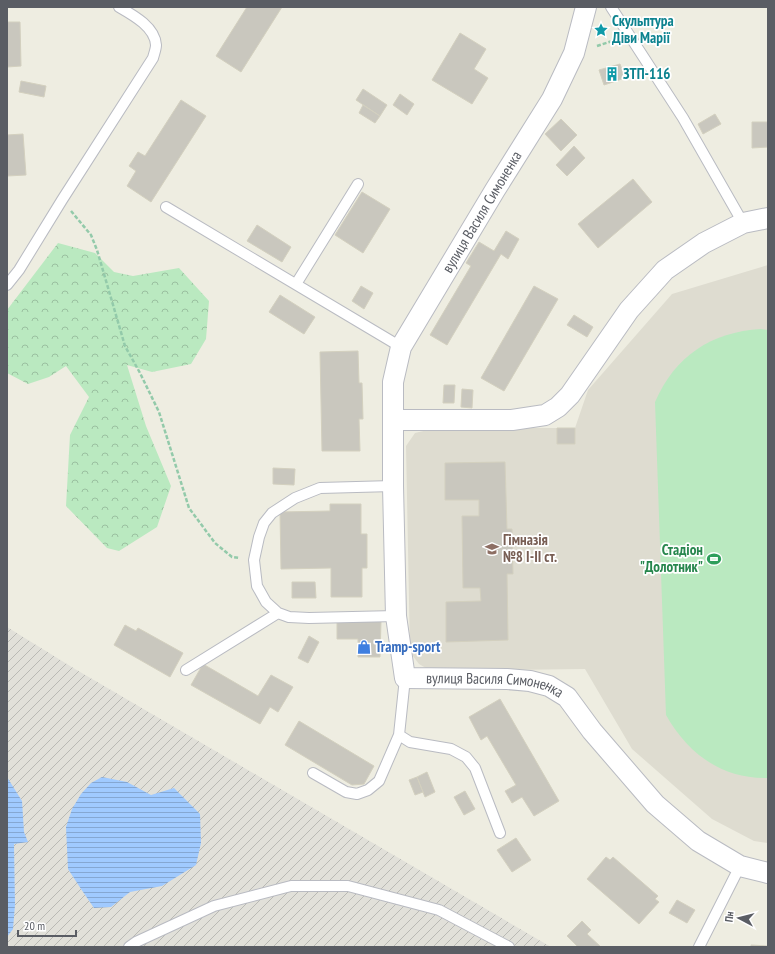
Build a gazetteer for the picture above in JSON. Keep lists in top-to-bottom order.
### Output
{
  "streets": {
    "street": ["вулиця Василя Симоненка"]
  },
  "places": {
    "place": ["Скульптура Діви Марії"],
    "building": ["ЗТП-116"],
    "school or university": ["Гімназія №8 I-II ст."],
    "sports": ["Стадіон \"Долотник\""],
    "shop": ["Tramp-sport"]
  },
  "scale_bar": "20 m",
  "north": "left"
}
